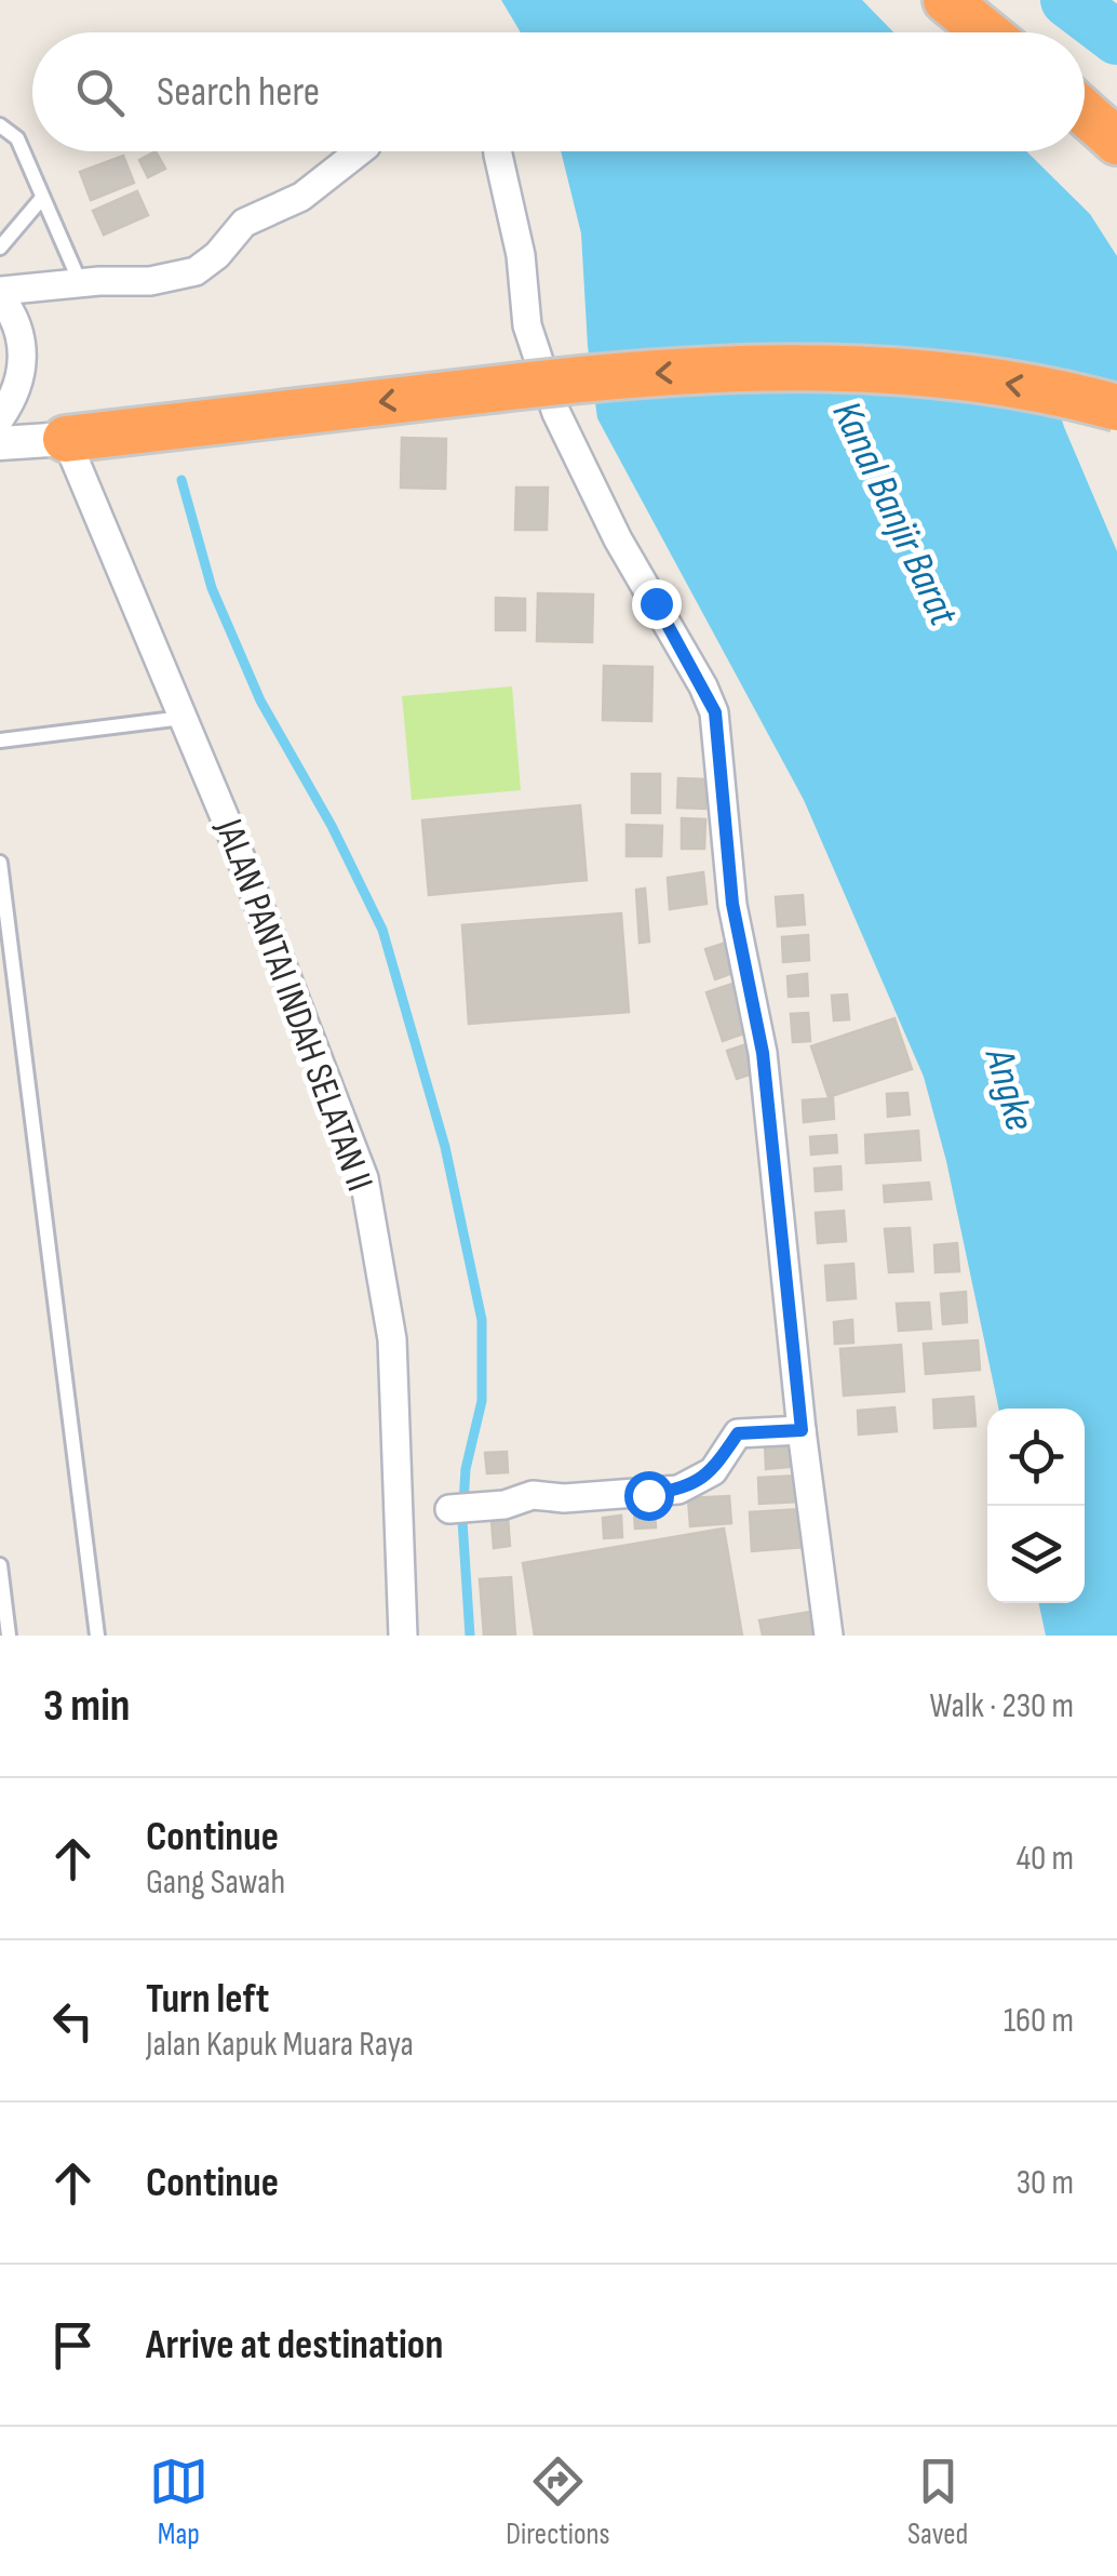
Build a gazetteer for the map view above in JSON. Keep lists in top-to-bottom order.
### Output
{
  "streets": {
    "street": ["JALAN PANTAI INDAH SELATAN II"]
  },
  "water": ["Kanal Banjir Barat", "Angke"],
  "page": {
    "search": "Search here",
    "heading": ["3 min", "Walk · 230 m"],
    "list": [
      ["Continue", "Gang Sawah", "40 m"],
      ["Turn left", "Jalan Kapuk Muara Raya", "160 m"],
      ["Continue", "30 m"],
      "Arrive at destination"
    ],
    "nav": ["Map", "Directions", "Saved"]
  }
}
